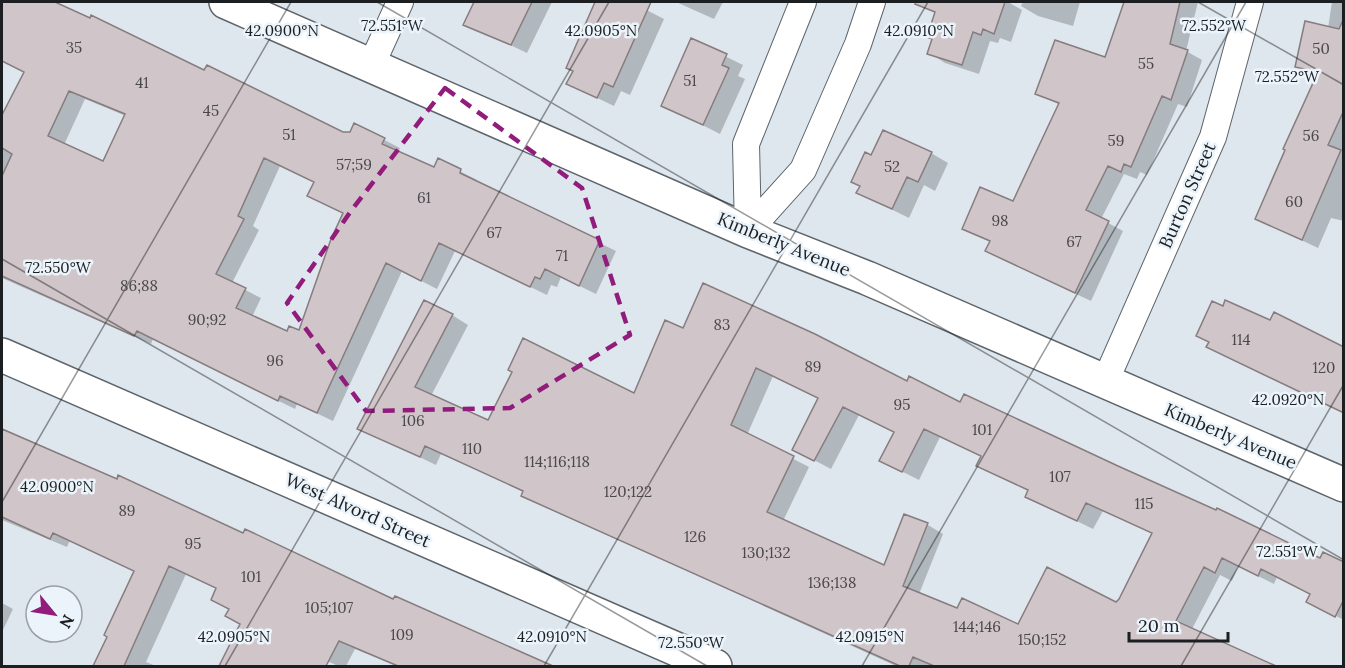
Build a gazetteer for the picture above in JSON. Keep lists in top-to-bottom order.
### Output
{
  "streets": {
    "main road": ["Kimberly Avenue", "West Alvord Street"],
    "street": ["Burton Street"]
  },
  "crossings": [
    ["Burton Street", "Kimberly Avenue"]
  ],
  "house_numbers": [
    "35",
    "50",
    "55",
    "51",
    "41",
    "45",
    "51",
    "56",
    "59",
    "57;59",
    "52",
    "61",
    "60",
    "98",
    "67",
    "67",
    "71",
    "86;88",
    "90;92",
    "83",
    "114",
    "96",
    "89",
    "120",
    "95",
    "106",
    "101",
    "110",
    "114;116;118",
    "107",
    "120;122",
    "115",
    "89",
    "126",
    "95",
    "130;132",
    "101",
    "136;138",
    "105;107",
    "144;146",
    "109",
    "150;152"
  ],
  "scale_bar": "20 m",
  "north": "bottom right",
  "coordinates": [
    "72.552°W",
    "72.551°W",
    "42.0900°N",
    "42.0905°N",
    "42.0910°N",
    "72.550°W",
    "42.0920°N",
    "42.0915°N"
  ]
}
